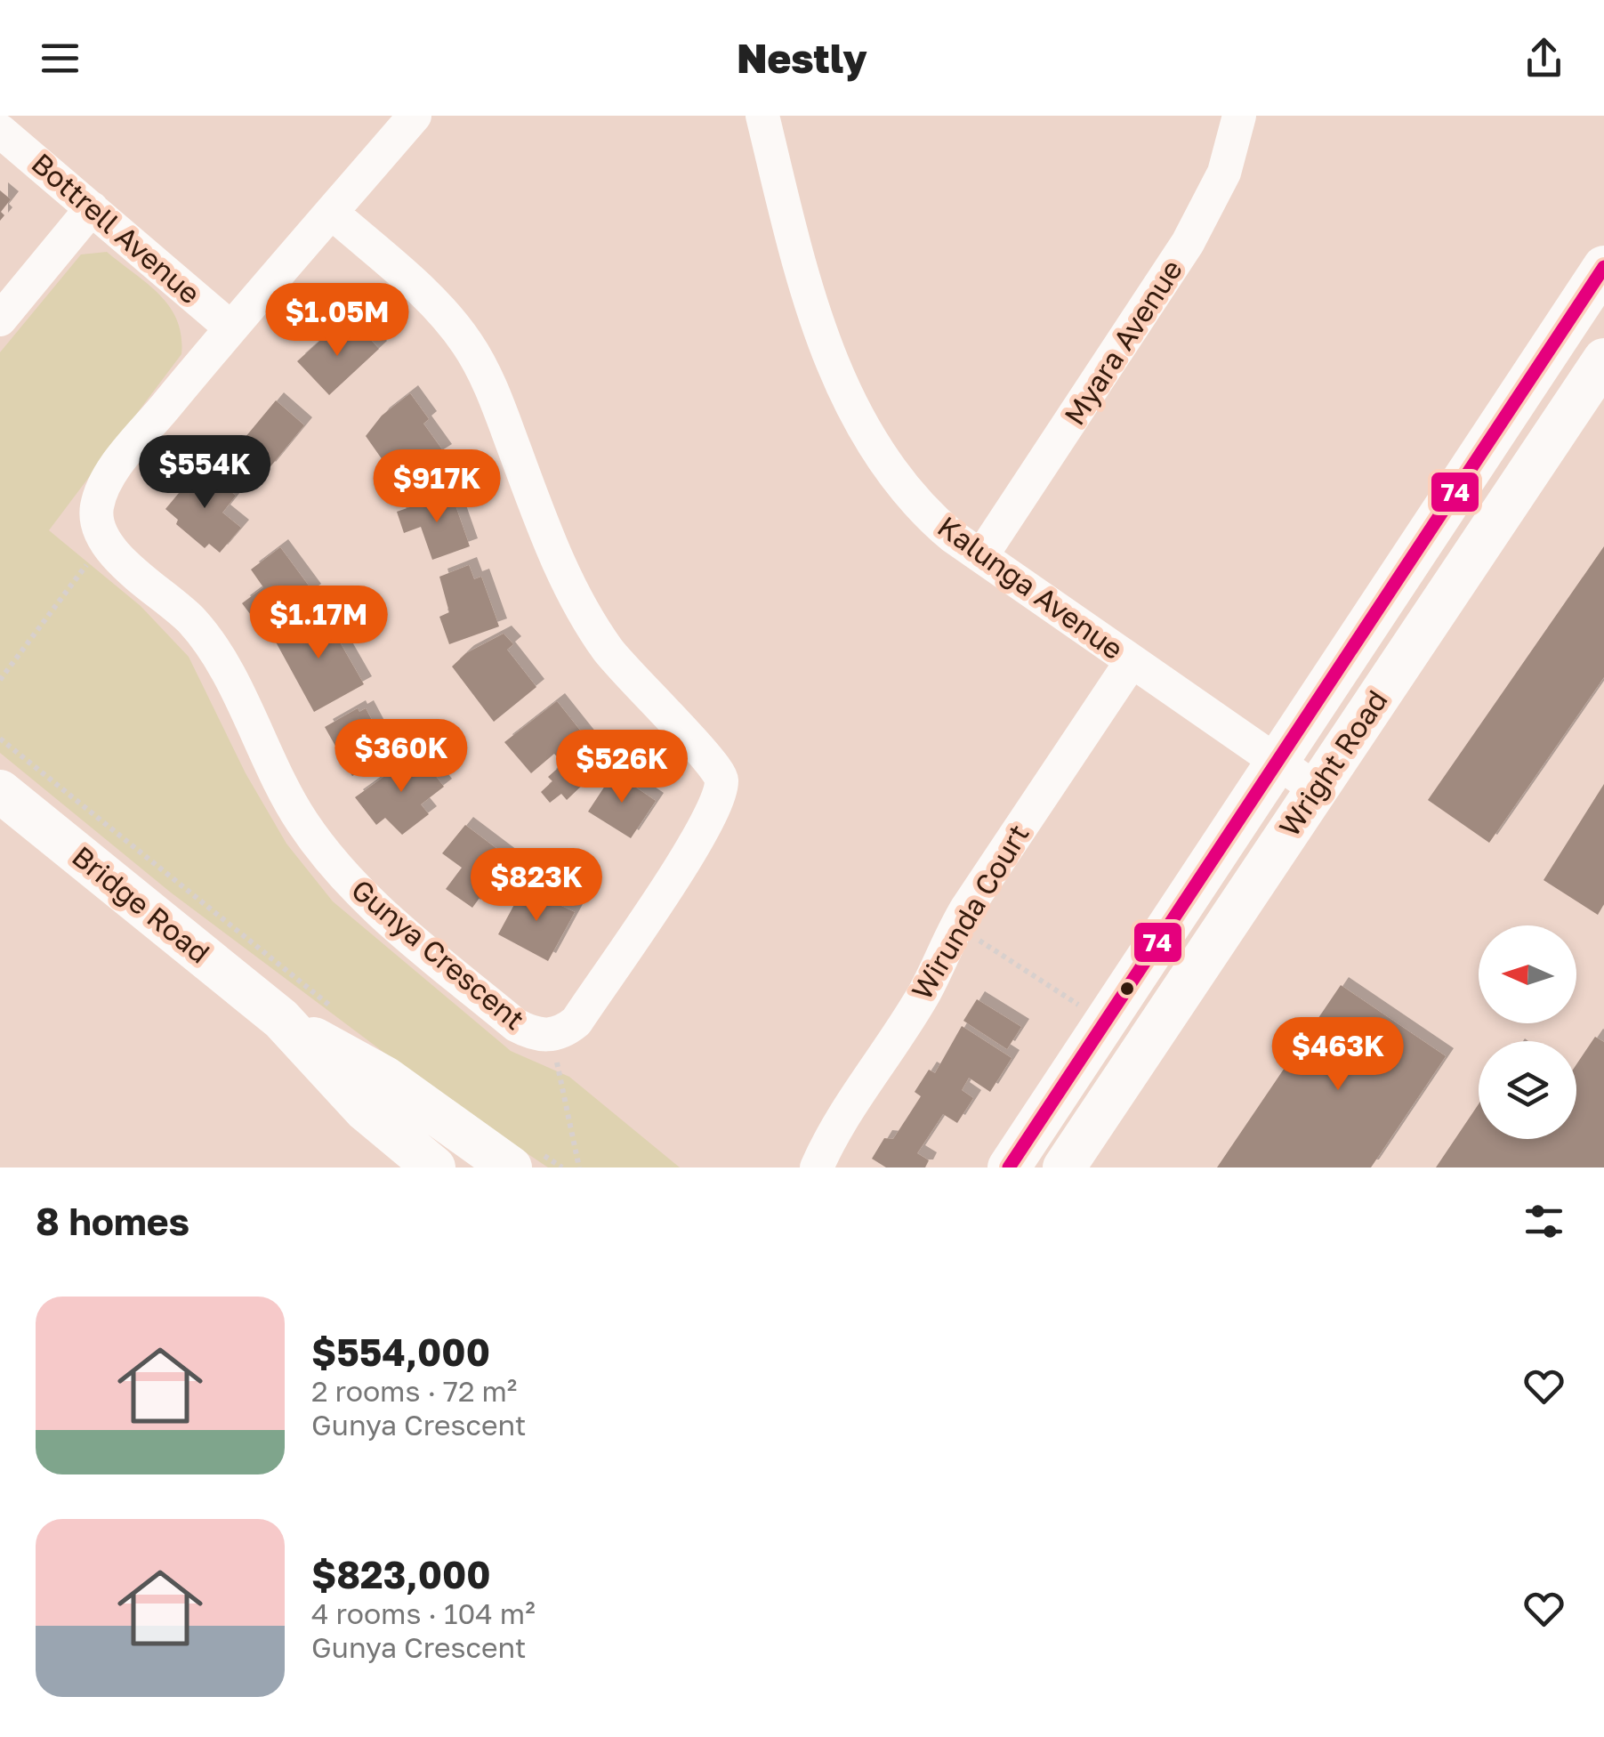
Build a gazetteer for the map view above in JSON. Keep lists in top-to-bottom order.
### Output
{
  "streets": {
    "main road": ["Wright Road", "Bridge Road"],
    "street": [
      "Bottrell Avenue",
      "Myara Avenue",
      "Kalunga Avenue",
      "Wirunda Court",
      "Gunya Crescent"
    ]
  },
  "crossings": [
    ["Myara Avenue", "Kalunga Avenue"],
    ["Kalunga Avenue", "Wright Road"],
    ["Kalunga Avenue", "Wirunda Court"]
  ],
  "lines": ["transit line 74"],
  "north": "left",
  "page": {
    "header": "Nestly",
    "price": [
      "$1.05M",
      "$554K",
      "$917K",
      "$1.17M",
      "$360K",
      "$526K",
      "$823K",
      "$463K"
    ],
    "heading": "8 homes",
    "list": [
      {
        "name": "$554,000",
        "note": "2 rooms · 72 m² · Gunya Crescent"
      },
      {
        "name": "$823,000",
        "note": "4 rooms · 104 m² · Gunya Crescent"
      }
    ]
  }
}
